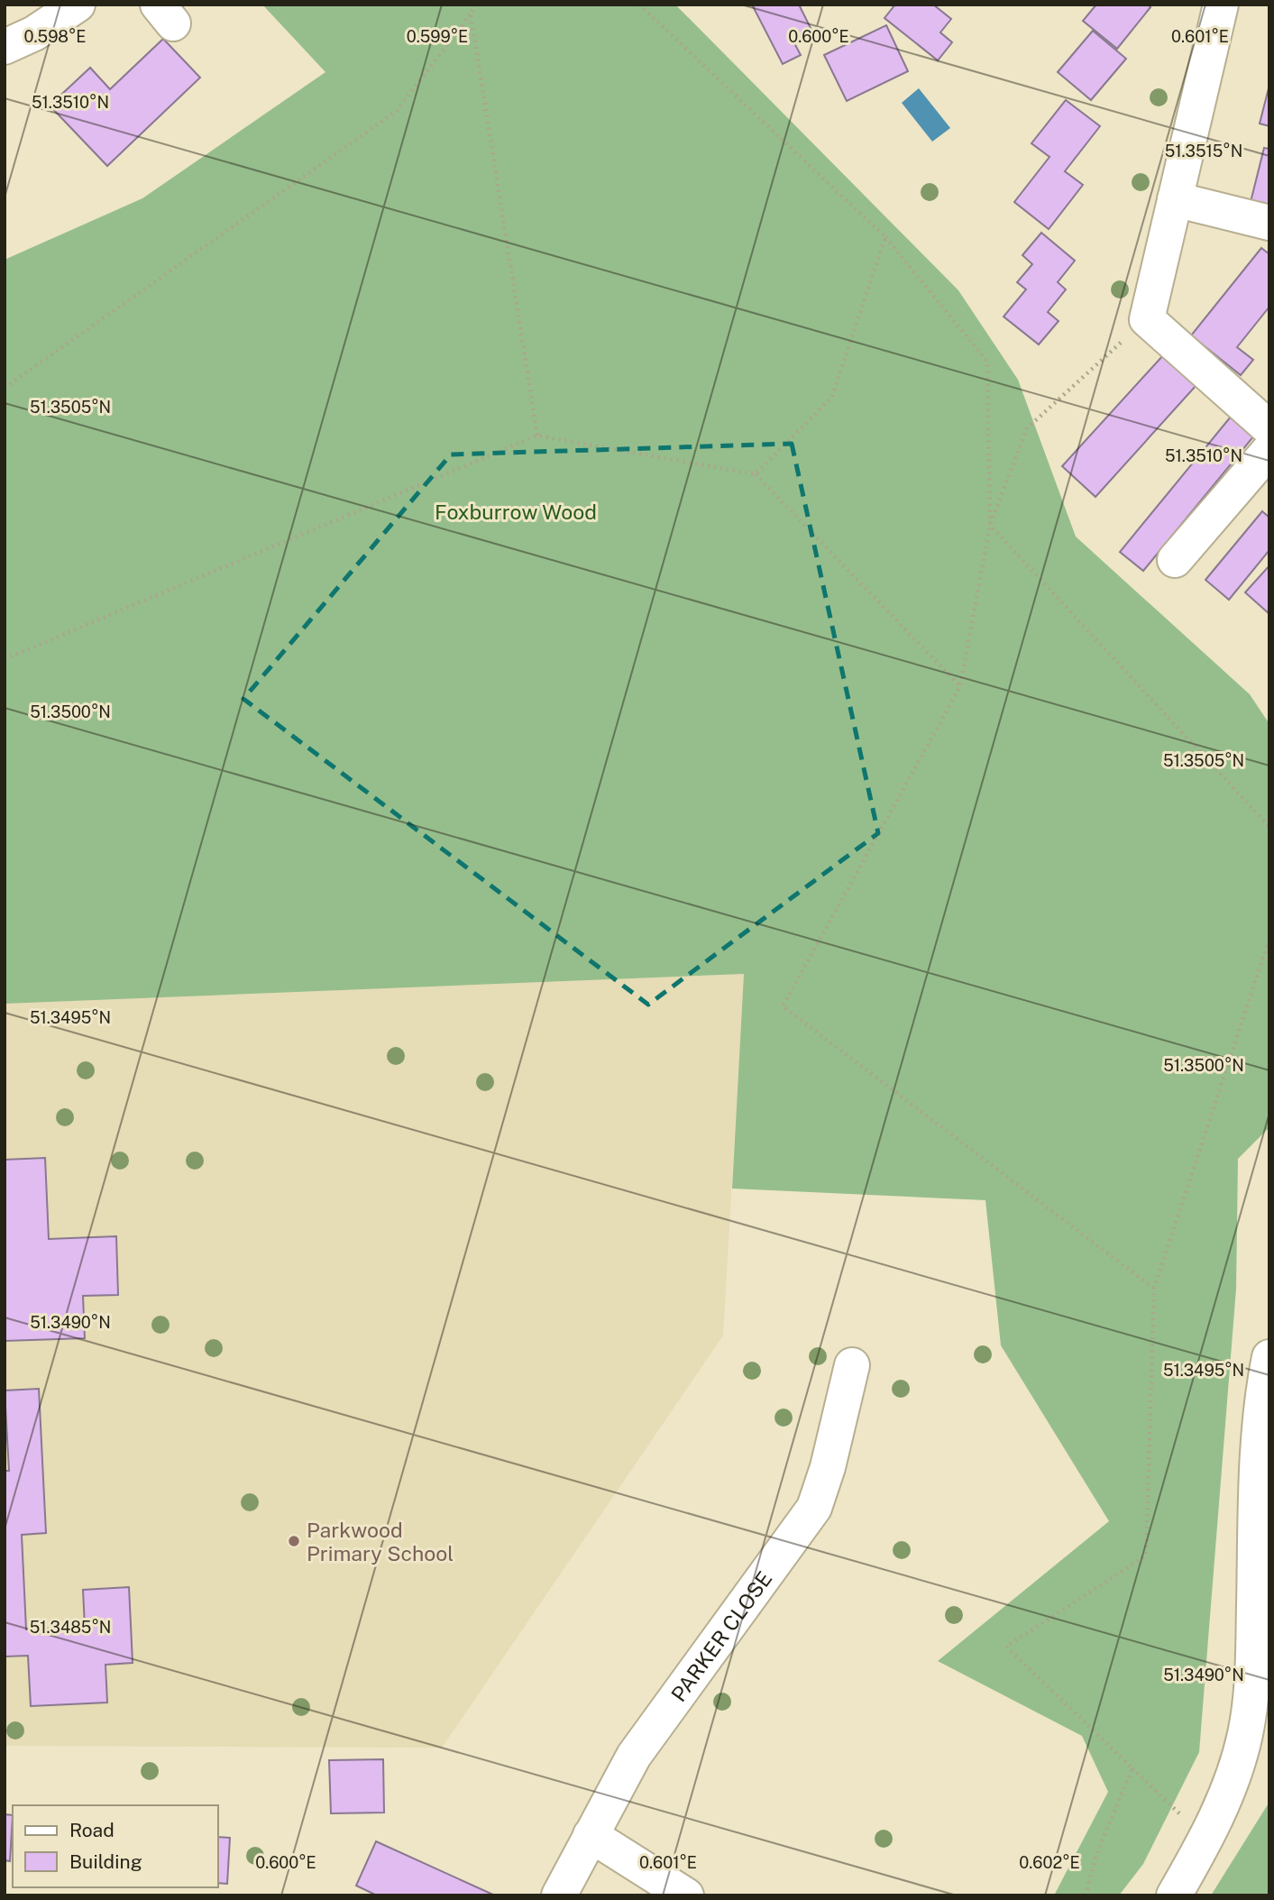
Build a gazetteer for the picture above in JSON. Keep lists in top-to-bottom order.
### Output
{
  "streets": {
    "street": ["PARKER CLOSE"]
  },
  "parks": ["Foxburrow Wood"],
  "places": ["Parkwood Primary School"],
  "legend": ["Road", "Building"],
  "coordinates": [
    "0.598°E",
    "0.599°E",
    "0.600°E",
    "0.601°E",
    "51.3510°N",
    "51.3515°N",
    "51.3505°N",
    "51.3500°N",
    "51.3495°N",
    "51.3490°N",
    "51.3485°N",
    "0.602°E"
  ]
}
